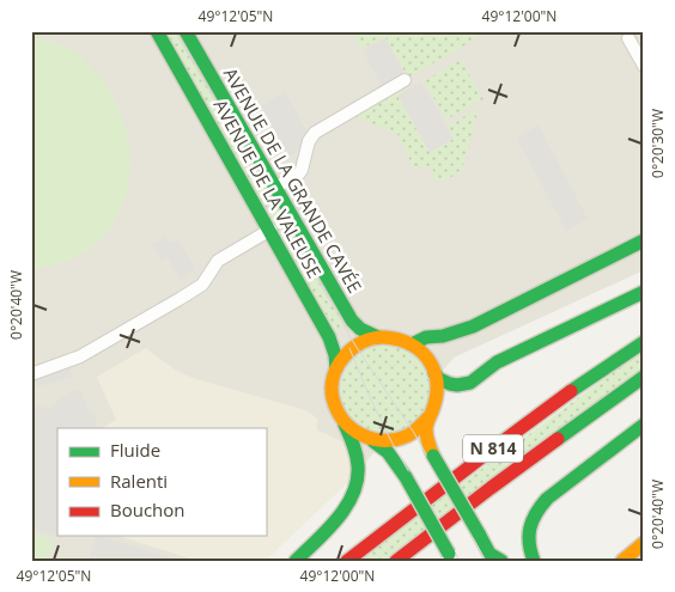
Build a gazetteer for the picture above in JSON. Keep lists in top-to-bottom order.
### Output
{
  "streets": {
    "main road": ["AVENUE DE LA GRANDE CAVÉE", "AVENUE DE LA VALEUSE", "N 814"]
  },
  "crossings": [
    ["AVENUE DE LA GRANDE CAVÉE", "AVENUE DE LA VALEUSE"]
  ],
  "legend": ["Fluide", "Ralenti", "Bouchon"],
  "coordinates": [
    "49°12'05\"N",
    "49°12'00\"N",
    "0°20'30\"W",
    "0°20'40\"W"
  ]
}
